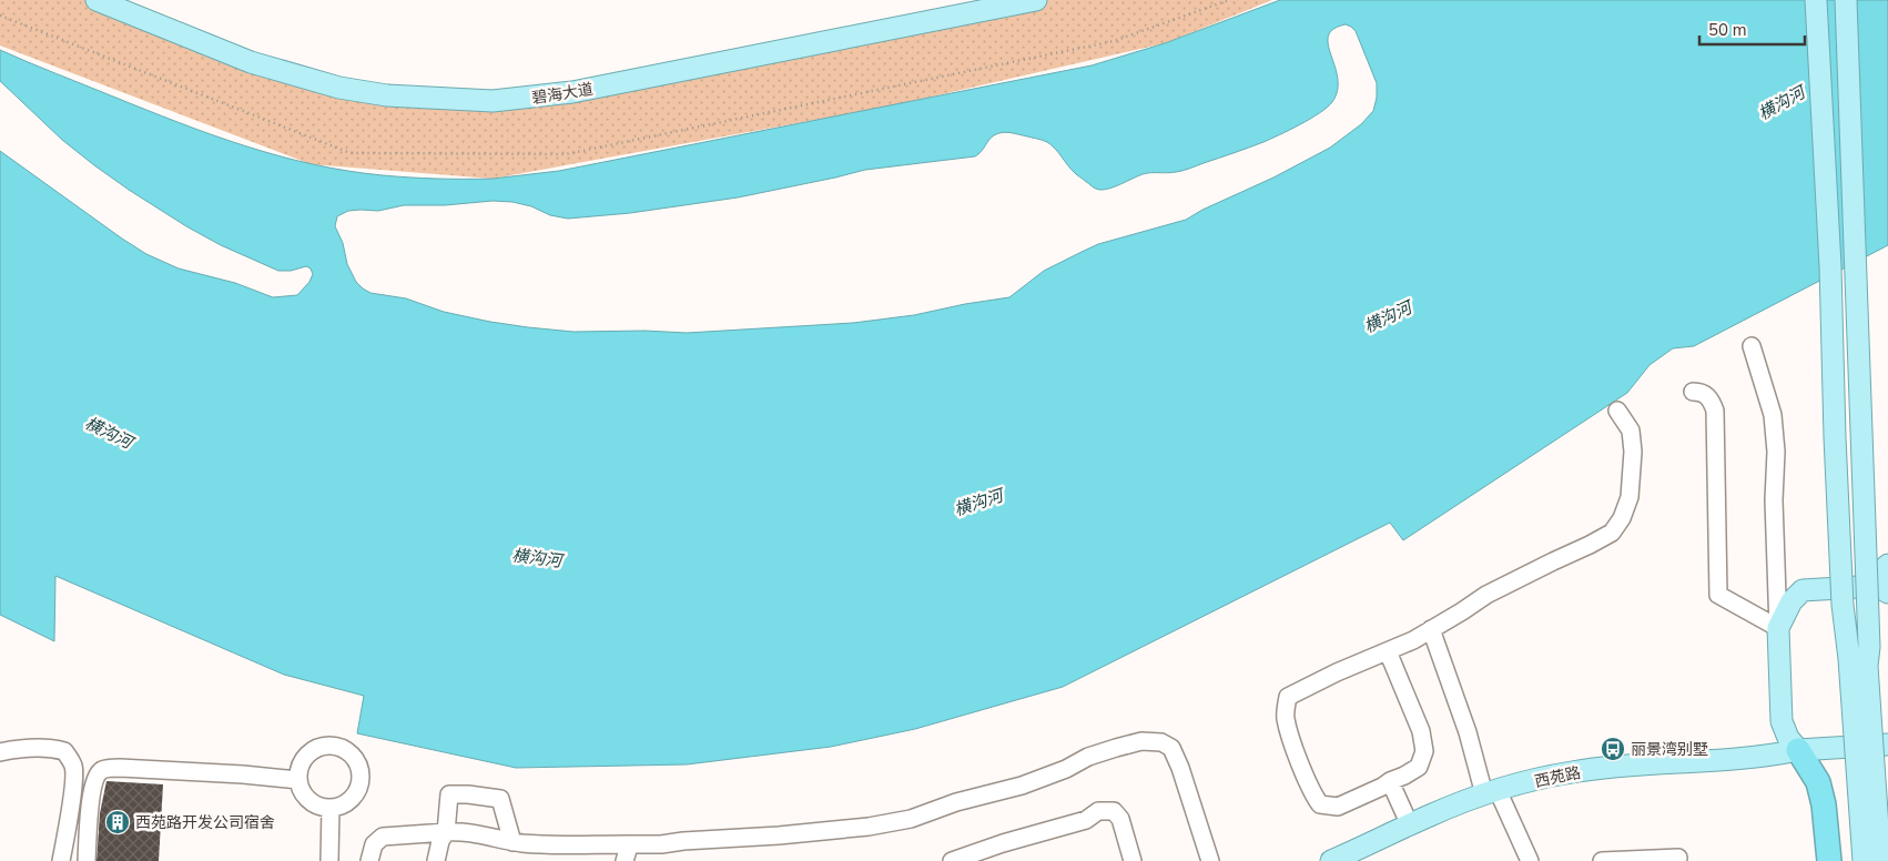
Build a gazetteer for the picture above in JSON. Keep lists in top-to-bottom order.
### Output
{
  "streets": {
    "main road": ["碧海大道", "西苑路"]
  },
  "water": ["横沟河"],
  "places": {
    "bus stop": ["丽景湾别墅"],
    "building": ["西苑路开发公司宿舍"]
  },
  "scale_bar": "50 m"
}
